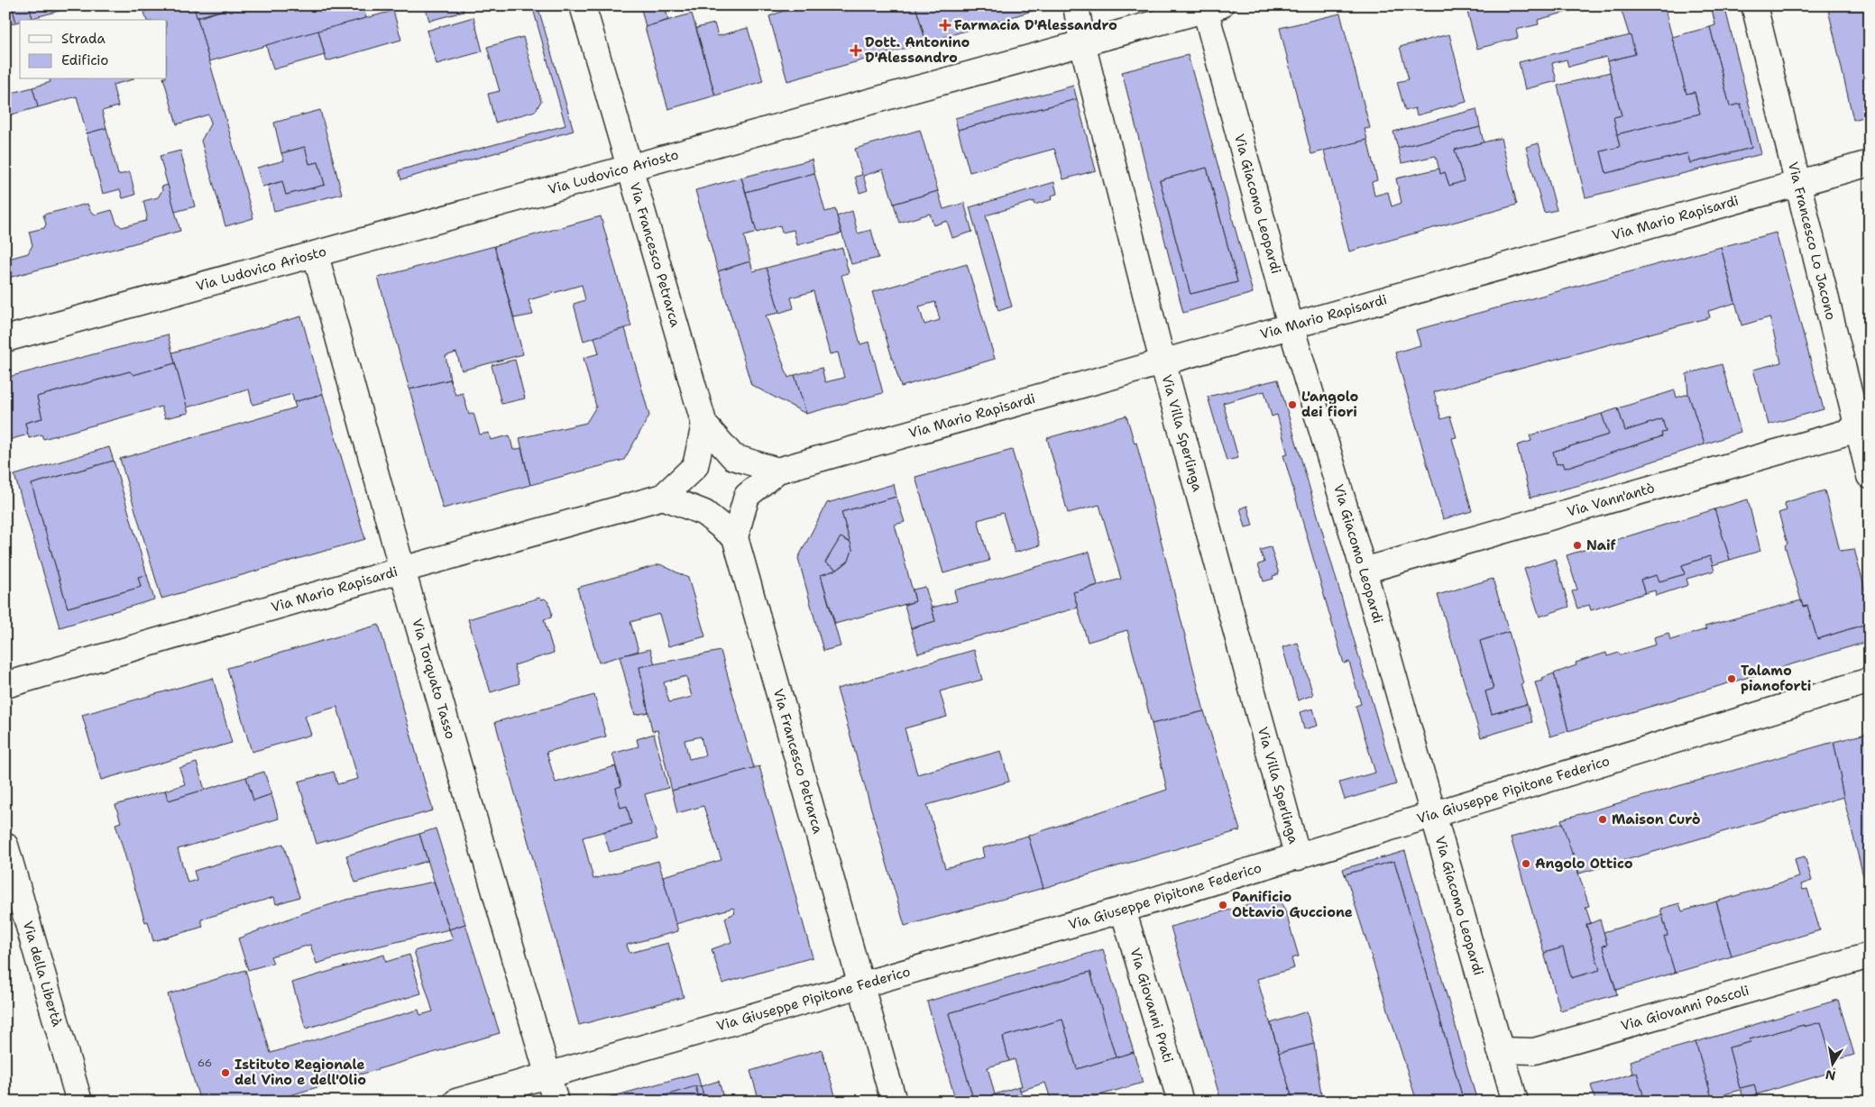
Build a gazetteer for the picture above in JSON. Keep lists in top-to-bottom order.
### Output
{
  "streets": {
    "street": [
      "Via Ludovico Ariosto",
      "Via Giacomo Leopardi",
      "Via Mario Rapisardi",
      "Via Francesco Lo Jacono",
      "Via Francesco Petrarca",
      "Via Villa Sperlinga",
      "Via Vann'antò",
      "Via Torquato Tasso",
      "Via Giuseppe Pipitone Federico",
      "Via della Libertà",
      "Via Giovanni Prati",
      "Via Giovanni Pascoli"
    ]
  },
  "crossings": [
    ["Via Ludovico Ariosto", "Via Giacomo Leopardi"],
    ["Via Ludovico Ariosto", "Via Francesco Petrarca"],
    ["Via Ludovico Ariosto", "Via Villa Sperlinga"],
    ["Via Ludovico Ariosto", "Via Torquato Tasso"],
    ["Via Giacomo Leopardi", "Via Mario Rapisardi"],
    ["Via Giacomo Leopardi", "Via Vann'antò"],
    ["Via Giacomo Leopardi", "Via Giuseppe Pipitone Federico"],
    ["Via Giacomo Leopardi", "Via Giovanni Pascoli"],
    ["Via Mario Rapisardi", "Via Francesco Lo Jacono"],
    ["Via Mario Rapisardi", "Via Villa Sperlinga"],
    ["Via Mario Rapisardi", "Via Torquato Tasso"],
    ["Via Francesco Lo Jacono", "Via Vann'antò"],
    ["Via Francesco Petrarca", "Via Giuseppe Pipitone Federico"],
    ["Via Villa Sperlinga", "Via Giuseppe Pipitone Federico"],
    ["Via Torquato Tasso", "Via Giuseppe Pipitone Federico"],
    ["Via Giuseppe Pipitone Federico", "Via Giovanni Prati"]
  ],
  "places": {
    "health": ["Farmacia D'Alessandro", "Dott. Antonino D'Alessandro"],
    "other": [
      "L'angolo dei fiori",
      "Naif",
      "Talamo pianoforti",
      "Maison Curò",
      "Angolo Ottico",
      "Panificio Ottavio Guccione",
      "Istituto Regionale del Vino e dell'Olio"
    ]
  },
  "house_numbers": ["66"],
  "legend": ["Strada", "Edificio"],
  "north": "bottom"
}
